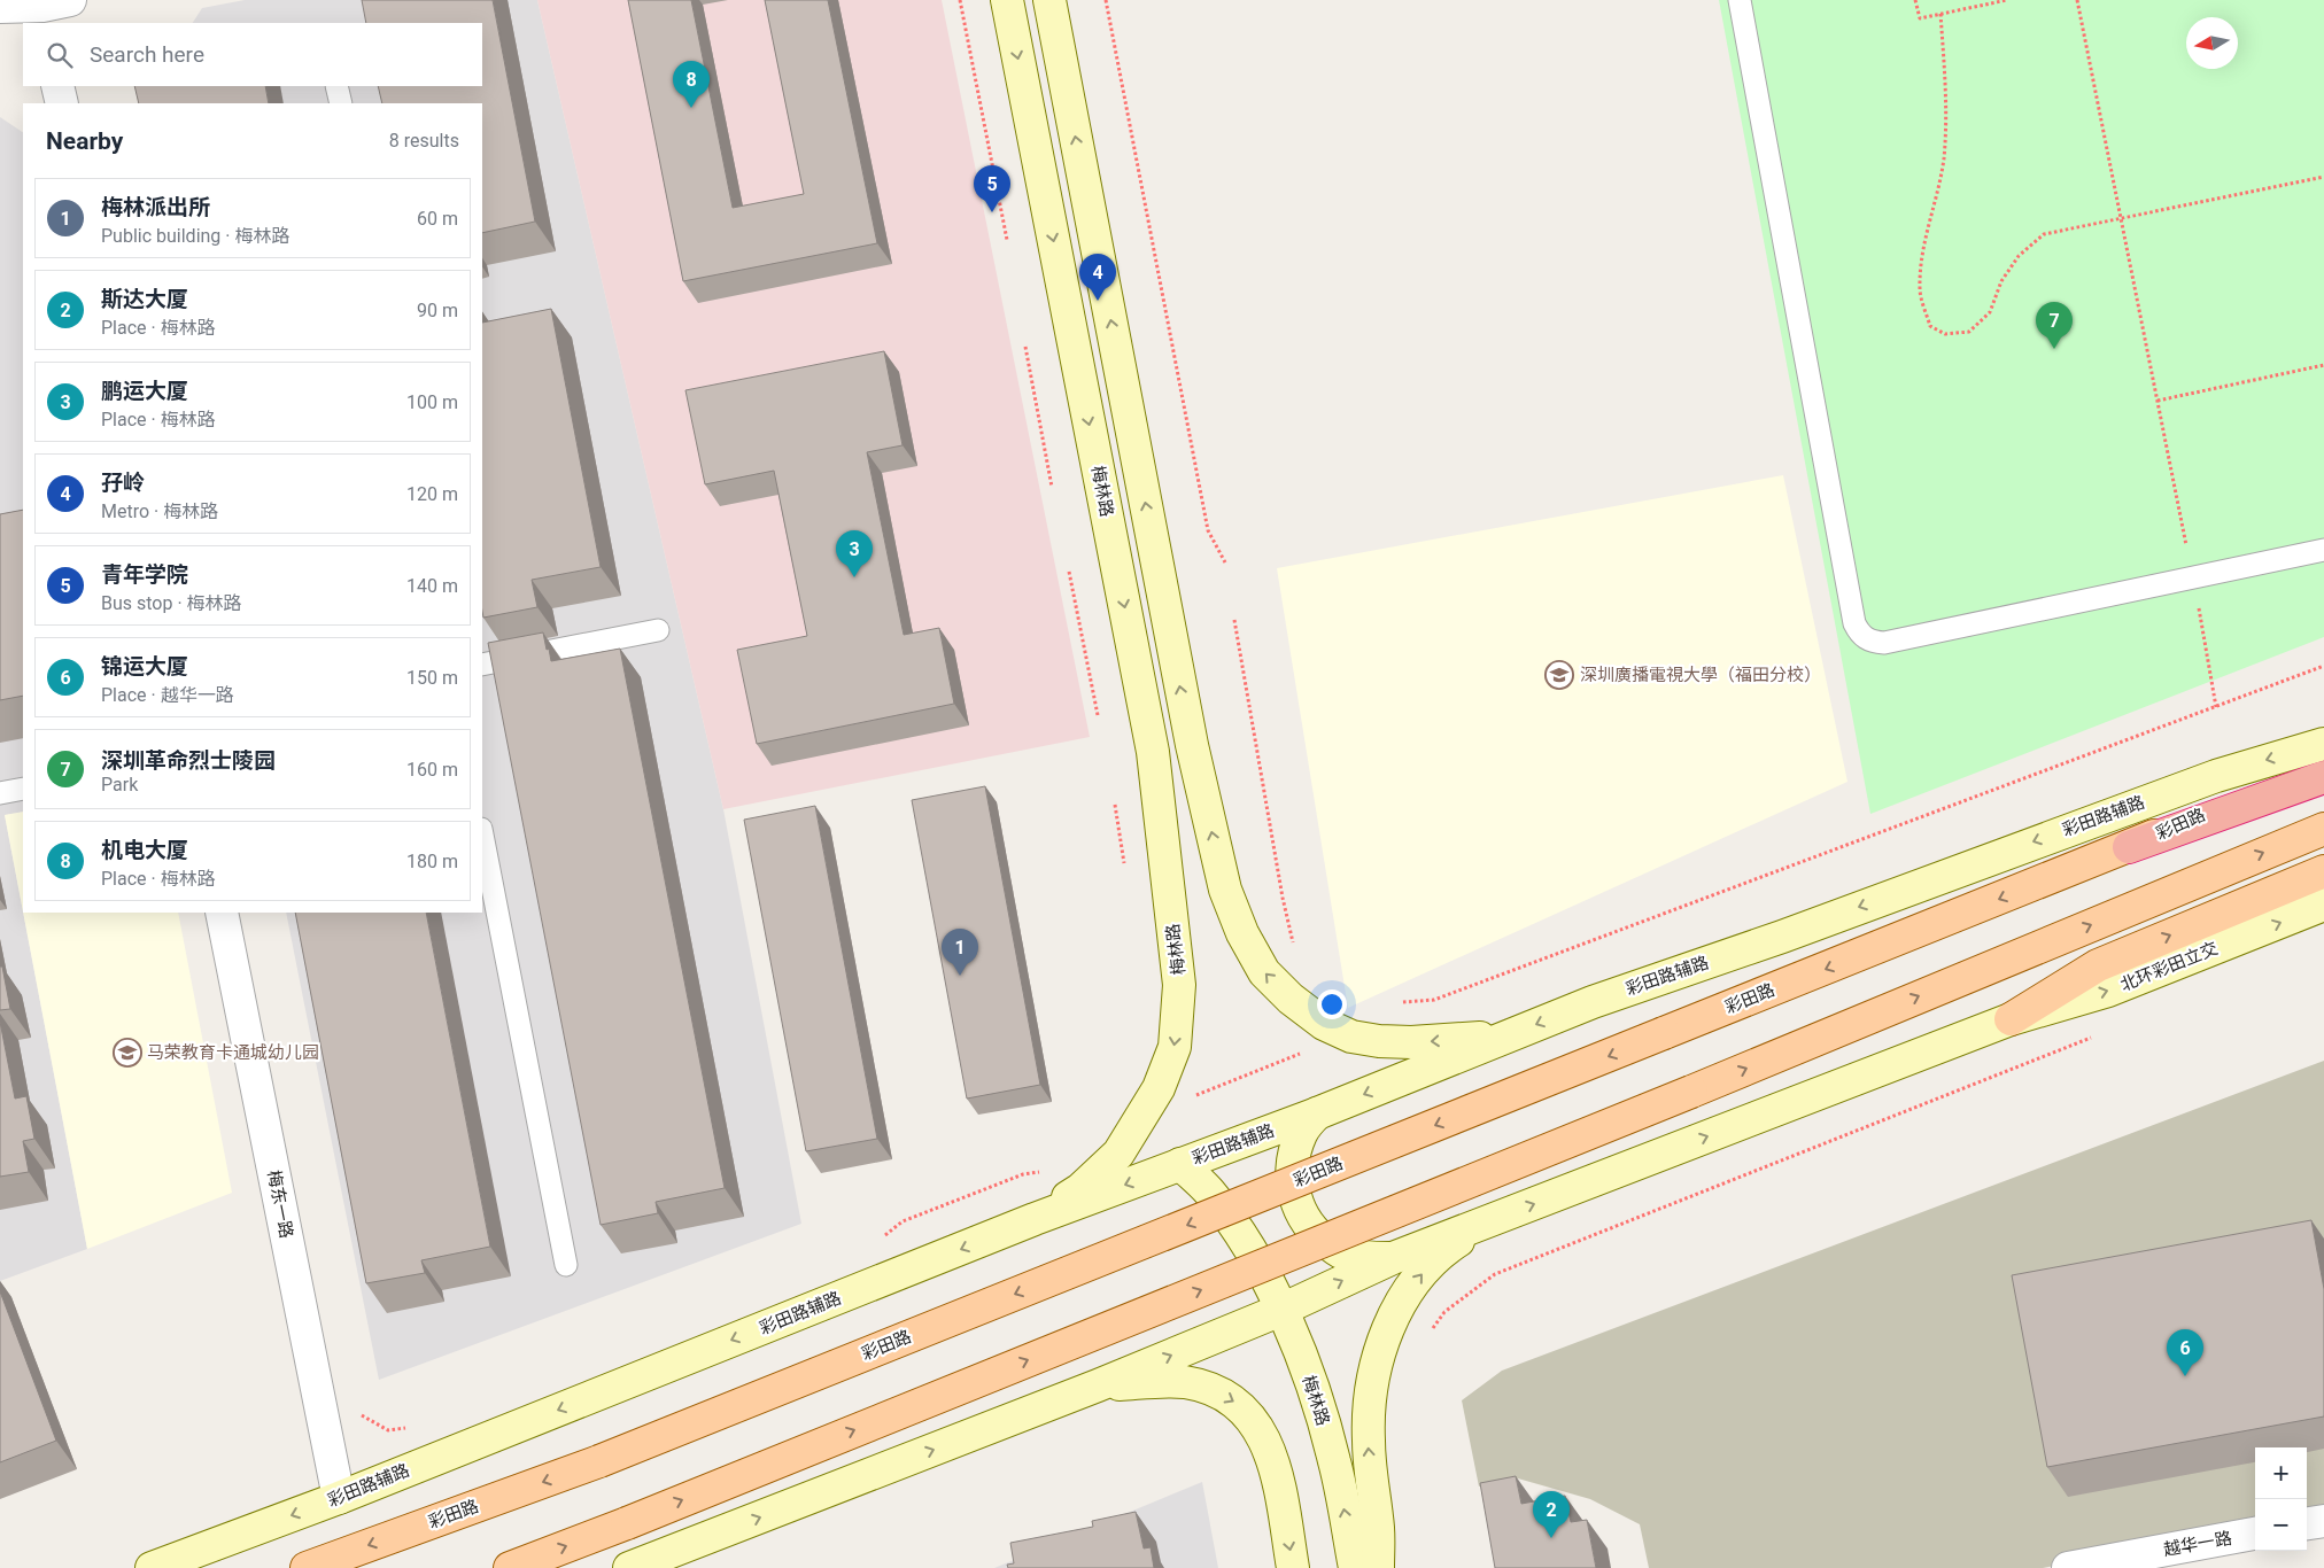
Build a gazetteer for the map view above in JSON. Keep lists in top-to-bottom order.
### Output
{
  "streets": {
    "main road": [
      "梅林路",
      "彩田路辅路",
      "彩田路",
      "北环彩田立交"
    ],
    "street": ["梅东一路", "越华一路"]
  },
  "crossings": [
    ["梅林路", "彩田路辅路"],
    ["彩田路辅路", "梅东一路"]
  ],
  "places": {
    "school or university": ["深圳廣播電視大學（福田分校）", "马荣教育卡通城幼儿园"]
  },
  "north": "left",
  "page": {
    "search": "Search here",
    "pins": [
      "8",
      "5",
      "4",
      "7",
      "3",
      "1",
      "6",
      "2"
    ],
    "heading": ["Nearby", "8 results"],
    "list": [
      {
        "mark": "1",
        "name": "梅林派出所",
        "note": "Public building · 梅林路",
        "value": "60 m"
      },
      {
        "mark": "2",
        "name": "斯达大厦",
        "note": "Place · 梅林路",
        "value": "90 m"
      },
      {
        "mark": "3",
        "name": "鹏运大厦",
        "note": "Place · 梅林路",
        "value": "100 m"
      },
      {
        "mark": "4",
        "name": "孖岭",
        "note": "Metro · 梅林路",
        "value": "120 m"
      },
      {
        "mark": "5",
        "name": "青年学院",
        "note": "Bus stop · 梅林路",
        "value": "140 m"
      },
      {
        "mark": "6",
        "name": "锦运大厦",
        "note": "Place · 越华一路",
        "value": "150 m"
      },
      {
        "mark": "7",
        "name": "深圳革命烈士陵园",
        "note": "Park",
        "value": "160 m"
      },
      {
        "mark": "8",
        "name": "机电大厦",
        "note": "Place · 梅林路",
        "value": "180 m"
      }
    ],
    "map_buttons": ["+", "−"]
  }
}
